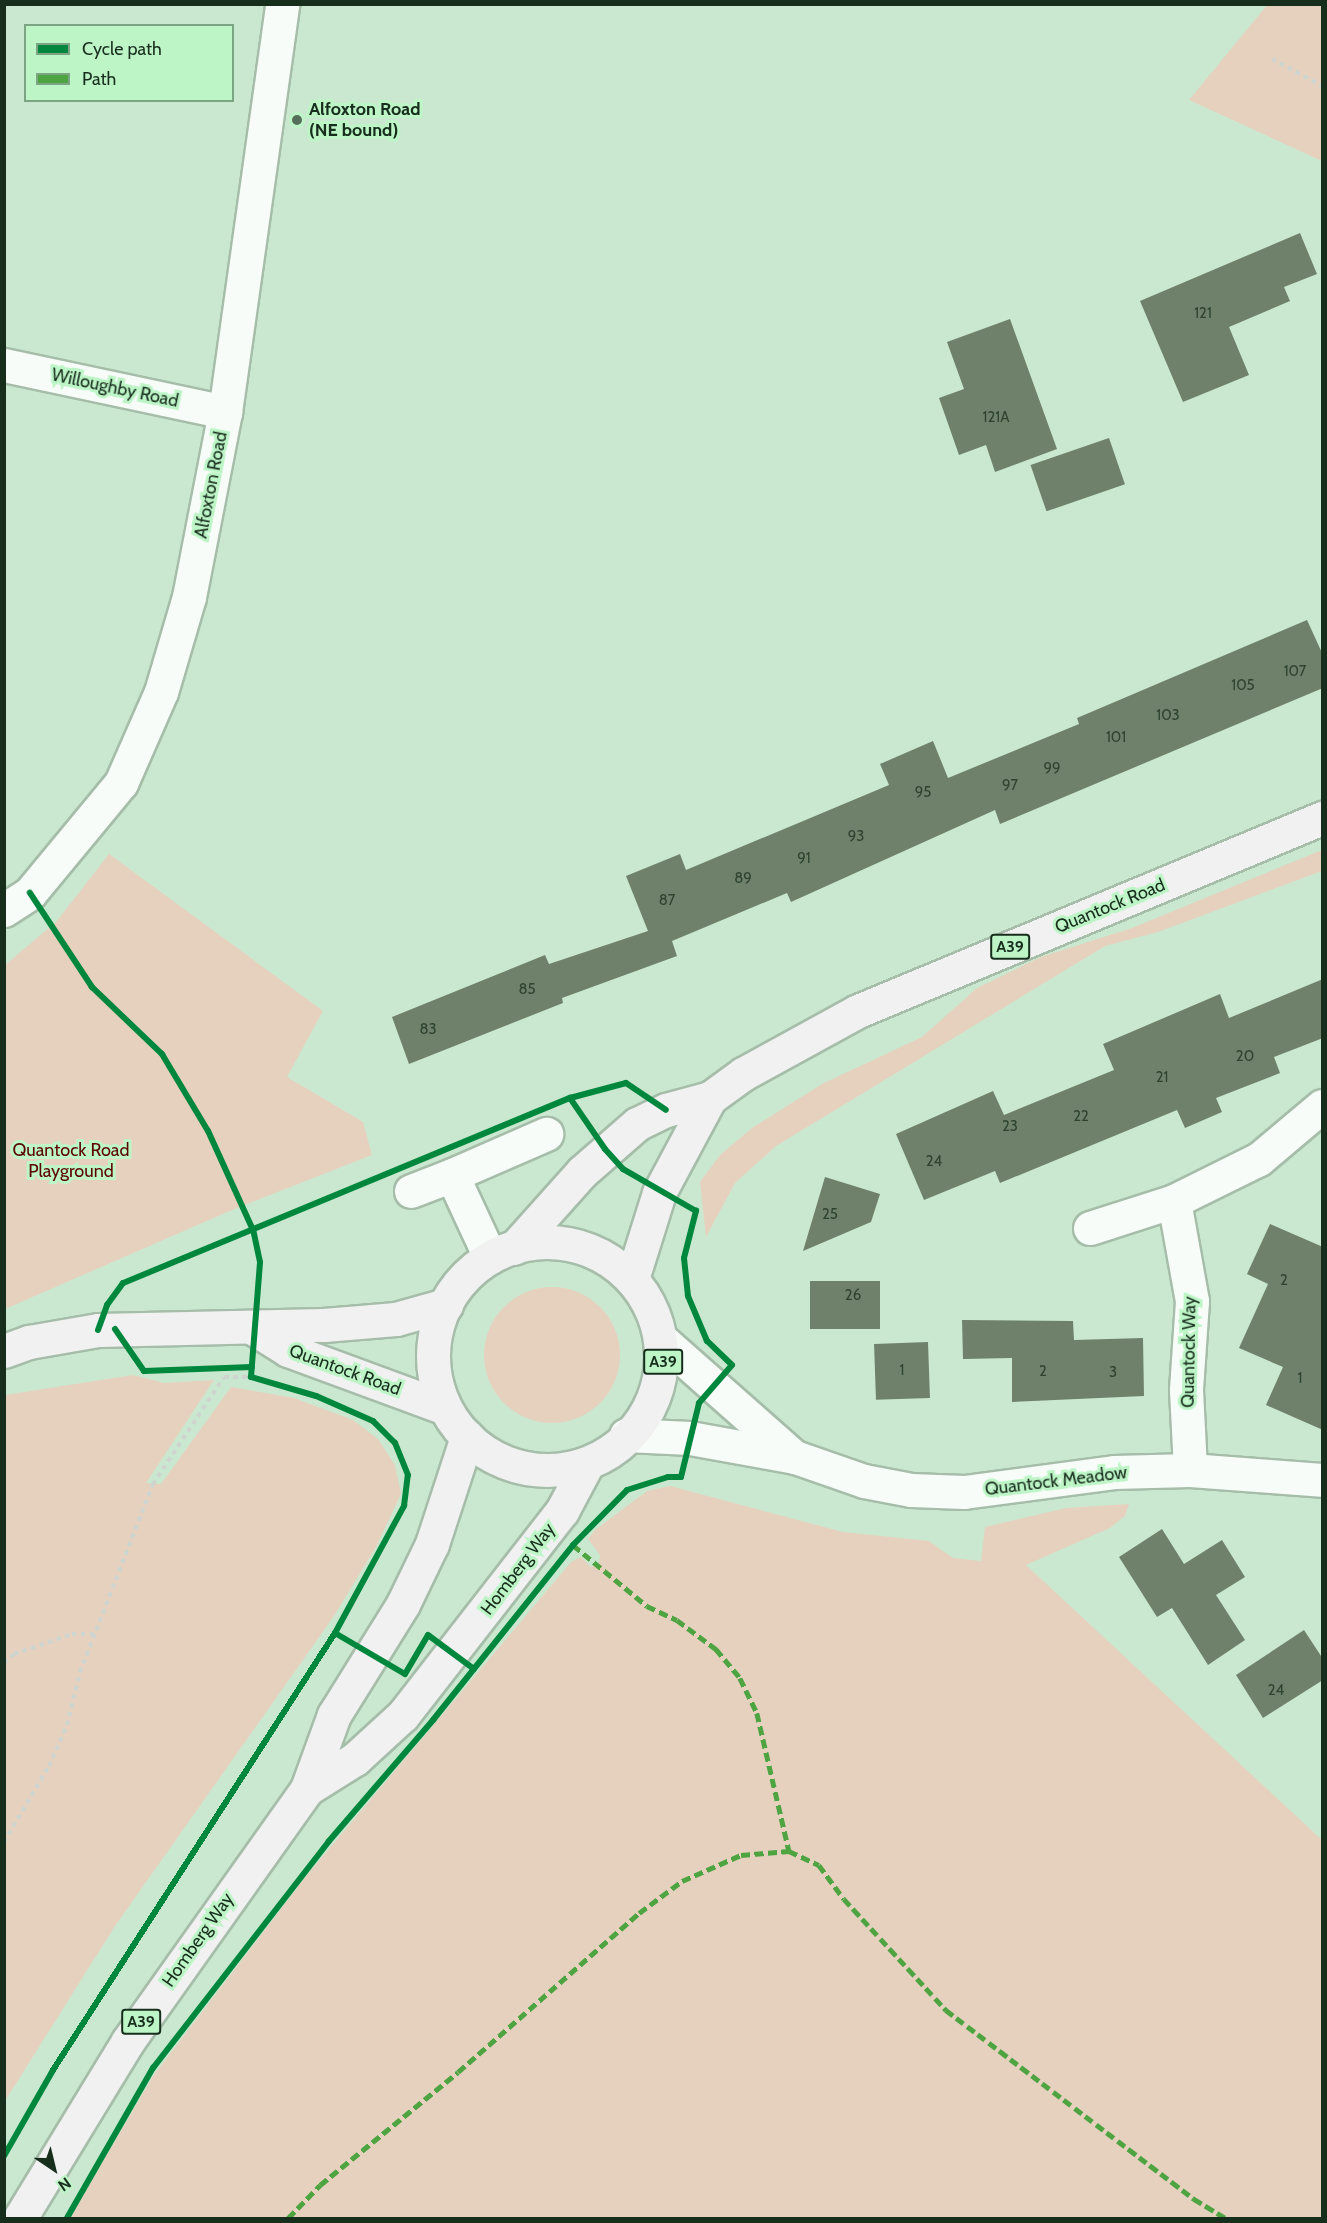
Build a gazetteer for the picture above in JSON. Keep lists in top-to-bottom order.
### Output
{
  "streets": {
    "main road": ["Quantock Road", "A39", "Homberg Way"],
    "street": [
      "Willoughby Road",
      "Alfoxton Road",
      "Quantock Way",
      "Quantock Meadow"
    ]
  },
  "crossings": [
    ["Willoughby Road", "Alfoxton Road"],
    ["Quantock Road", "A39"],
    ["A39", "Quantock Meadow"],
    ["A39", "Homberg Way"],
    ["Quantock Way", "Quantock Meadow"]
  ],
  "parks": ["Quantock Road Playground"],
  "places": ["Alfoxton Road (NE bound)"],
  "house_numbers": [
    "121",
    "121A",
    "107",
    "105",
    "103",
    "101",
    "99",
    "97",
    "95",
    "93",
    "91",
    "89",
    "87",
    "85",
    "83",
    "20",
    "21",
    "22",
    "23",
    "24",
    "25",
    "2",
    "26",
    "1",
    "2",
    "3",
    "1",
    "24"
  ],
  "legend": ["Cycle path", "Path"],
  "north": "bottom right"
}
